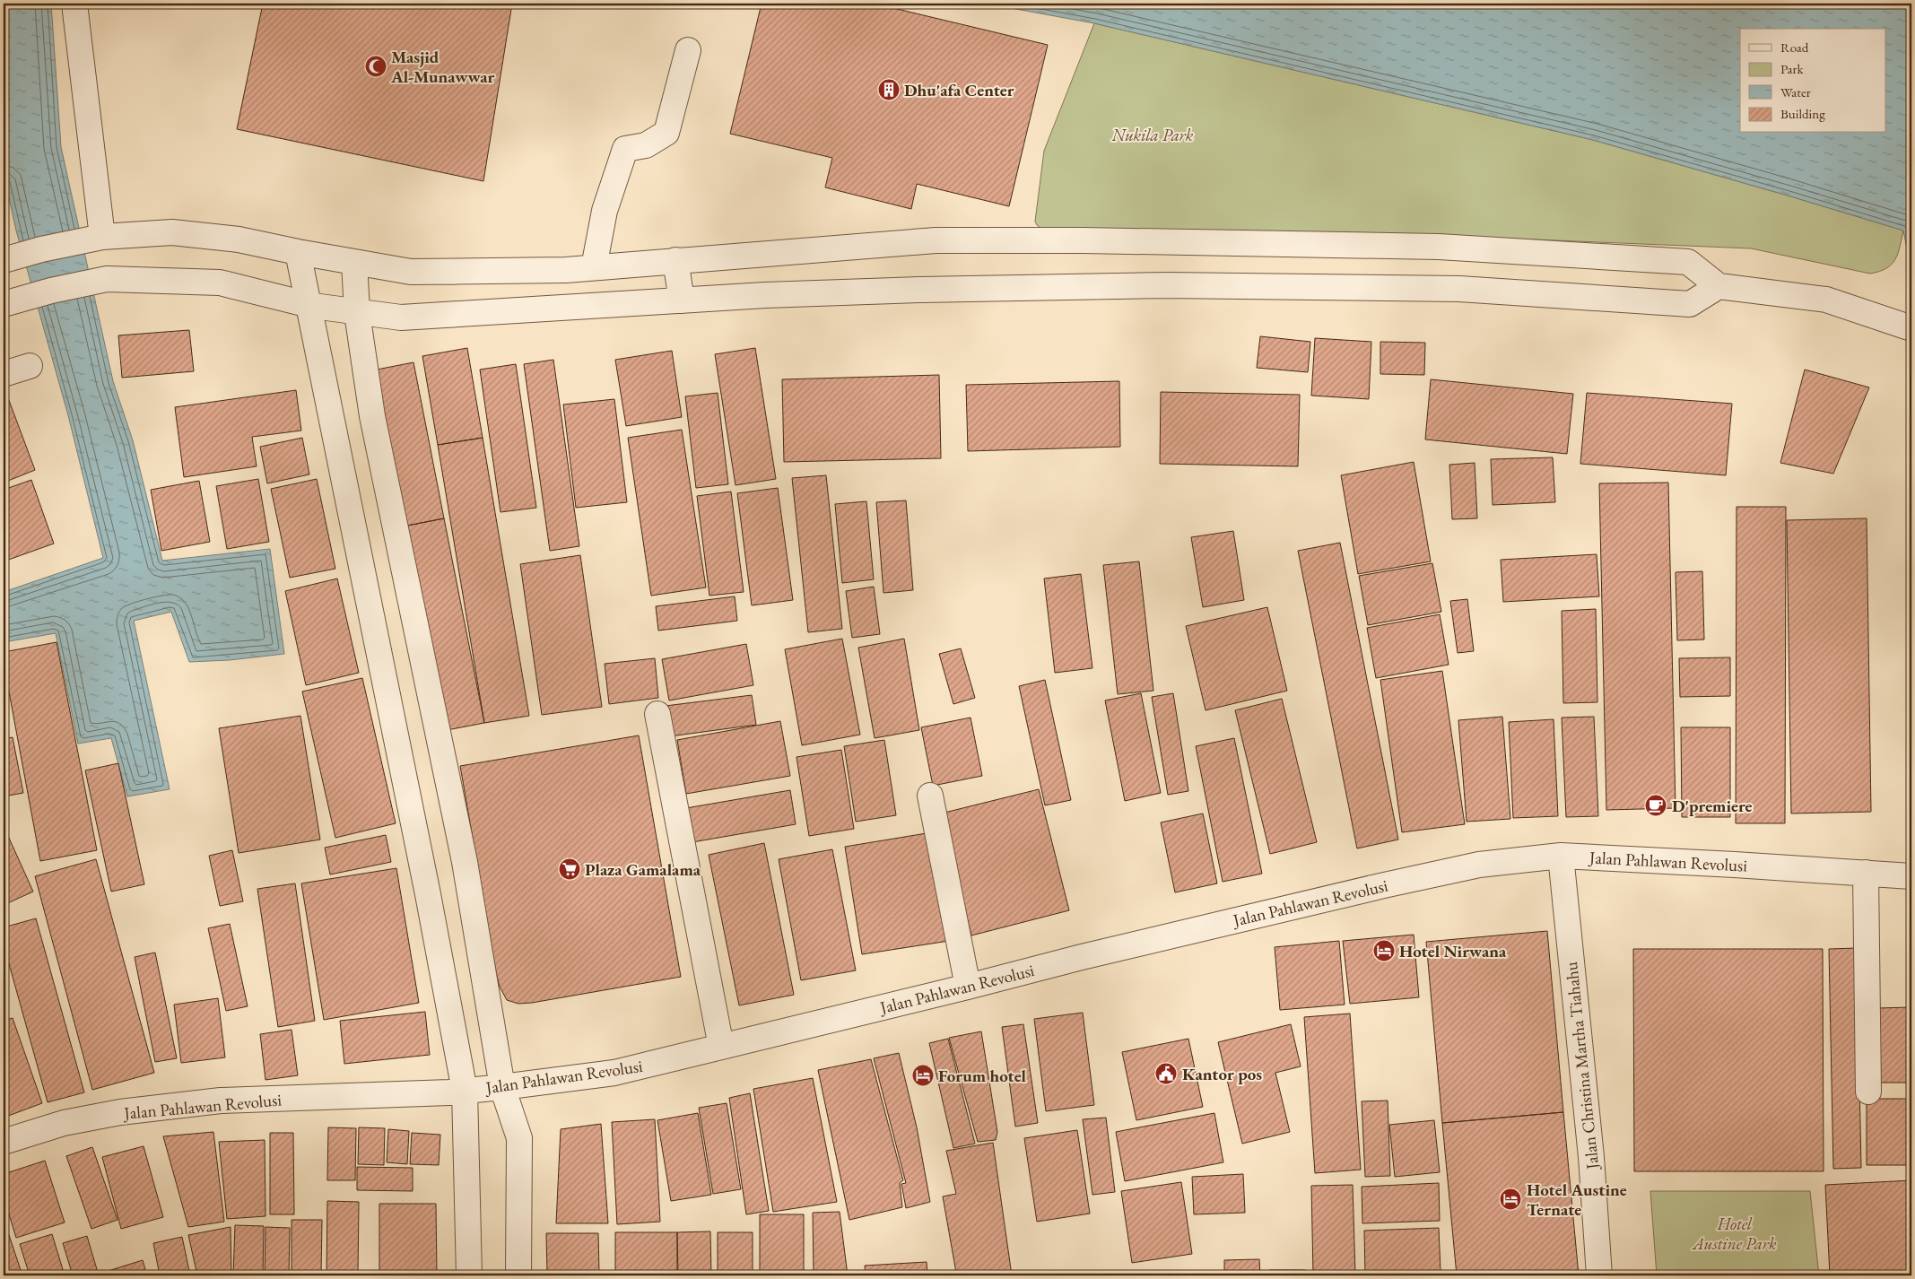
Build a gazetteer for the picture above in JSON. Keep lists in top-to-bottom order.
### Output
{
  "streets": {
    "street": ["Jalan Pahlawan Revolusi", "Jalan Christina Martha Tiahahu"]
  },
  "crossings": [
    ["Jalan Pahlawan Revolusi", "Jalan Christina Martha Tiahahu"]
  ],
  "parks": ["Nukila Park", "Hotel Austine Park"],
  "places": {
    "mosque": ["Masjid Al-Munawwar"],
    "building": ["Dhu'afa Center"],
    "cafe": ["D'premiere"],
    "supermarket": ["Plaza Gamalama"],
    "hotel": ["Hotel Nirwana", "Forum hotel", "Hotel Austine Ternate"],
    "public building": ["Kantor pos"]
  },
  "legend": [
    "Road",
    "Park",
    "Water",
    "Building"
  ]
}
